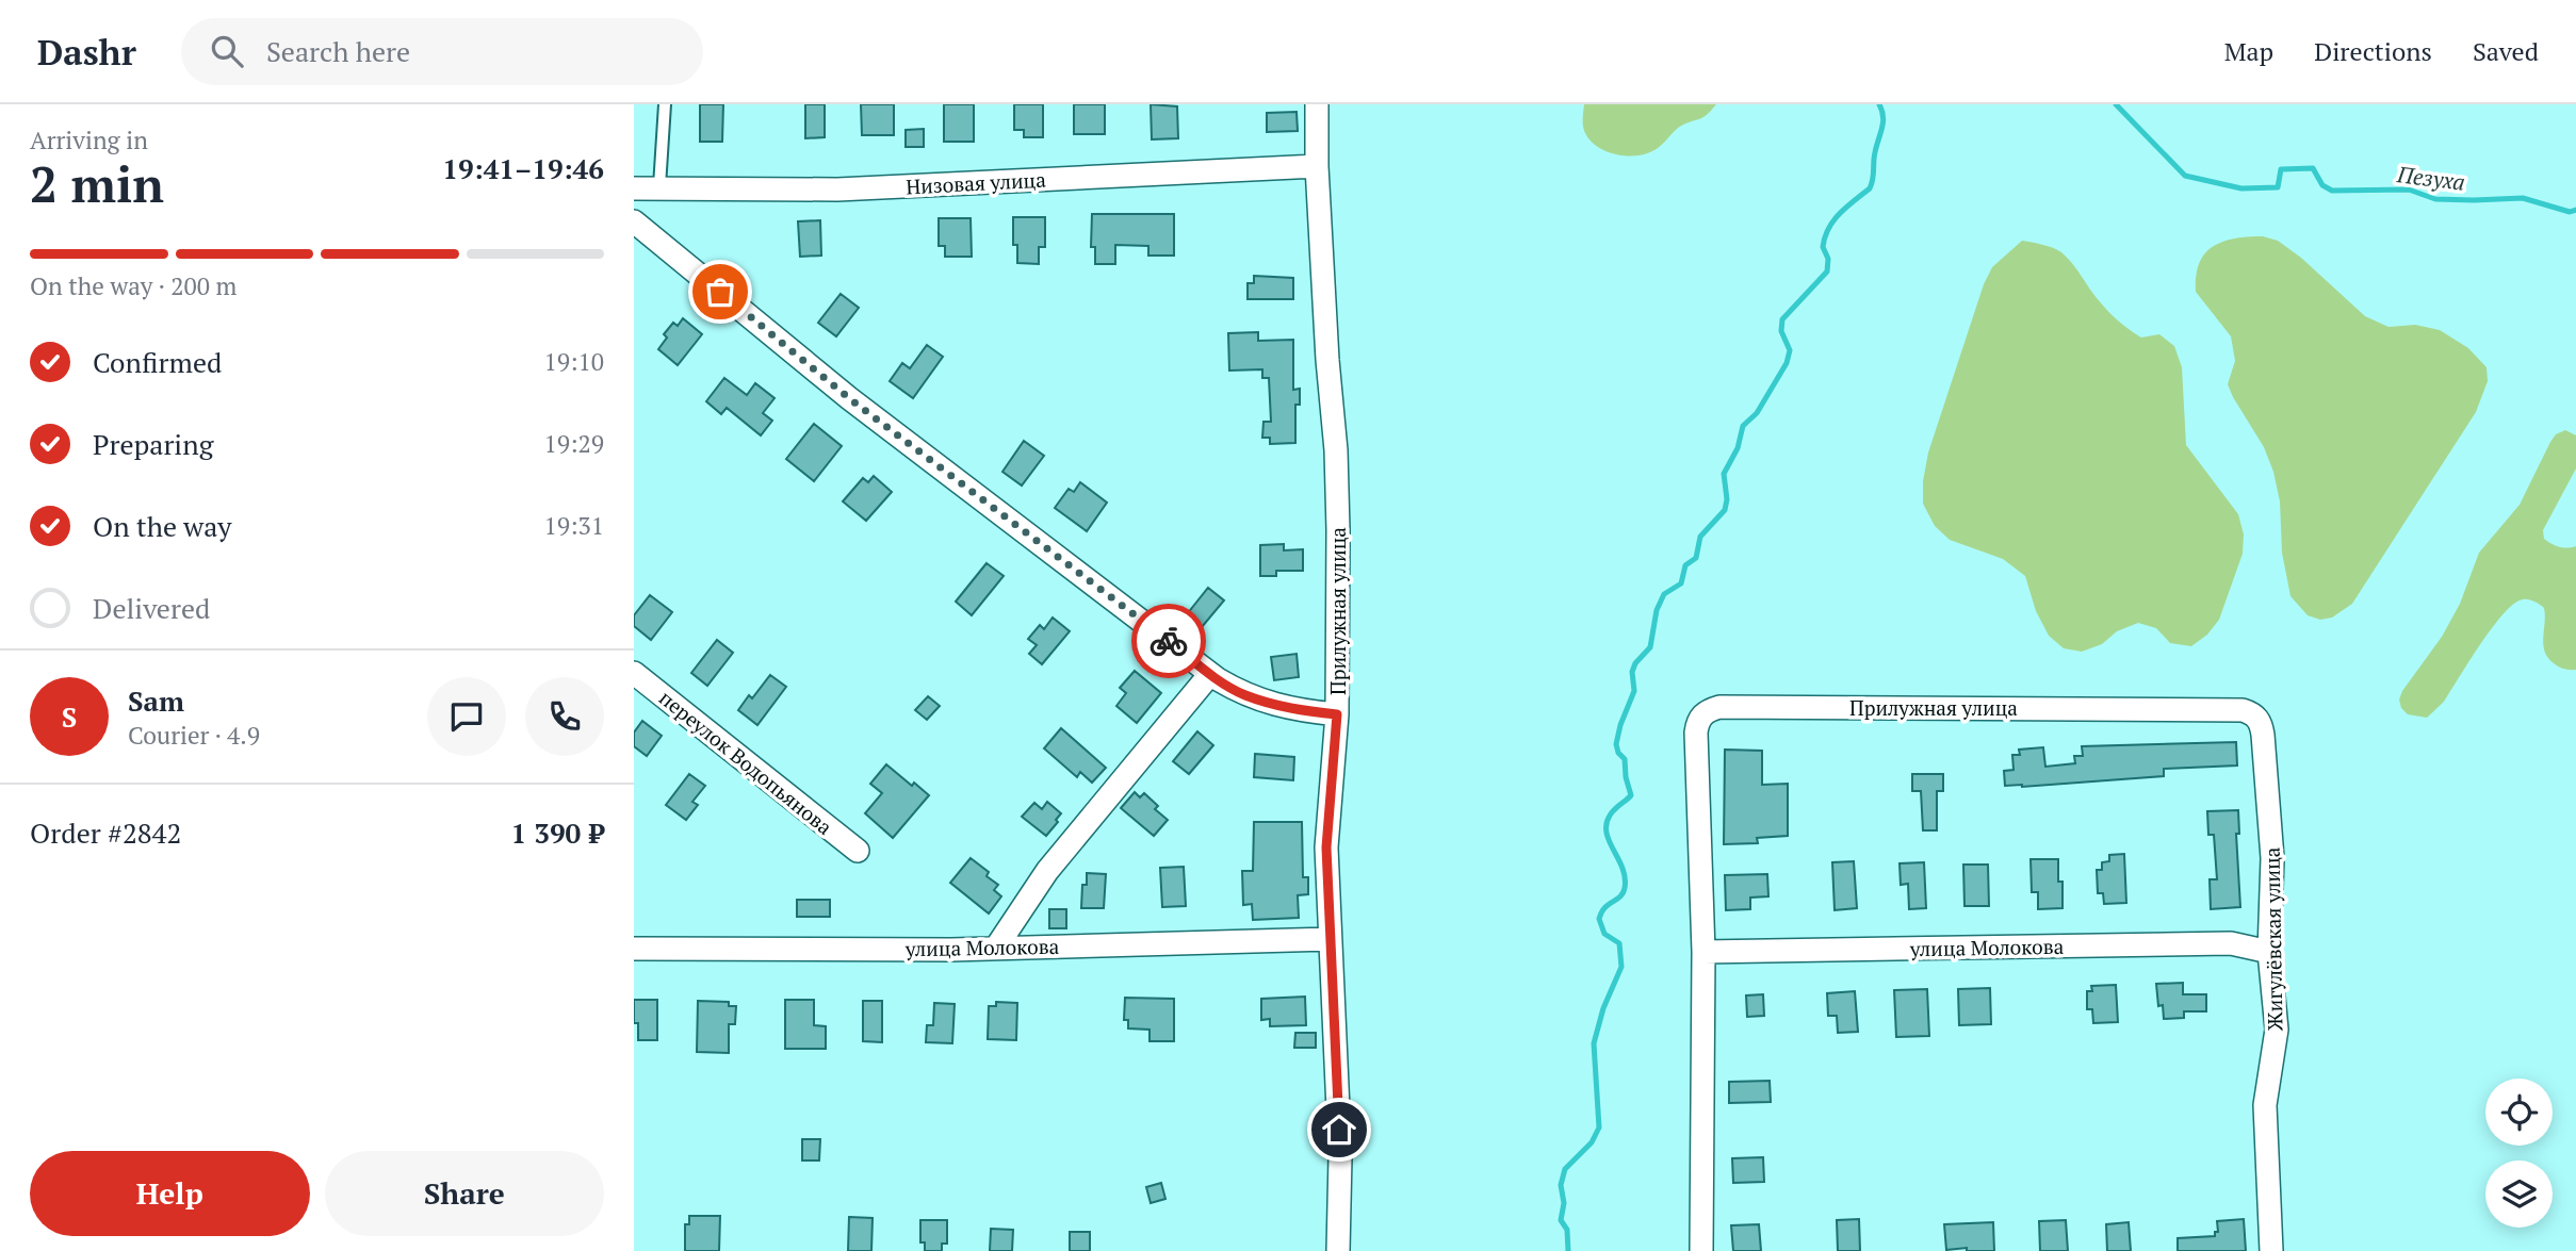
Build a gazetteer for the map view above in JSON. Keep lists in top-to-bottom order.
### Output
{
  "streets": {
    "street": [
      "Низовая улица",
      "Прилужная улица",
      "переулок Водопьянова",
      "Жигулёвская улица",
      "улица Молокова"
    ]
  },
  "crossings": [
    ["Низовая улица", "Прилужная улица"],
    ["Прилужная улица", "Жигулёвская улица"],
    ["Прилужная улица", "улица Молокова"],
    ["Жигулёвская улица", "улица Молокова"]
  ],
  "water": ["Пезуха"],
  "page": {
    "header": "Dashr",
    "search": "Search here",
    "nav": ["Map", "Directions", "Saved"],
    "heading": ["2 min", "Arriving in", "19:41–19:46"],
    "panel": [
      "Sam",
      "Courier · 4.9",
      "Order #2842",
      "1 390 ₽"
    ],
    "bar": "On the way · 200 m",
    "list": [
      ["Confirmed", "19:10"],
      ["Preparing", "19:29"],
      ["On the way", "19:31"],
      "Delivered"
    ],
    "round": "S",
    "buttons": ["Help", "Share"]
  }
}
